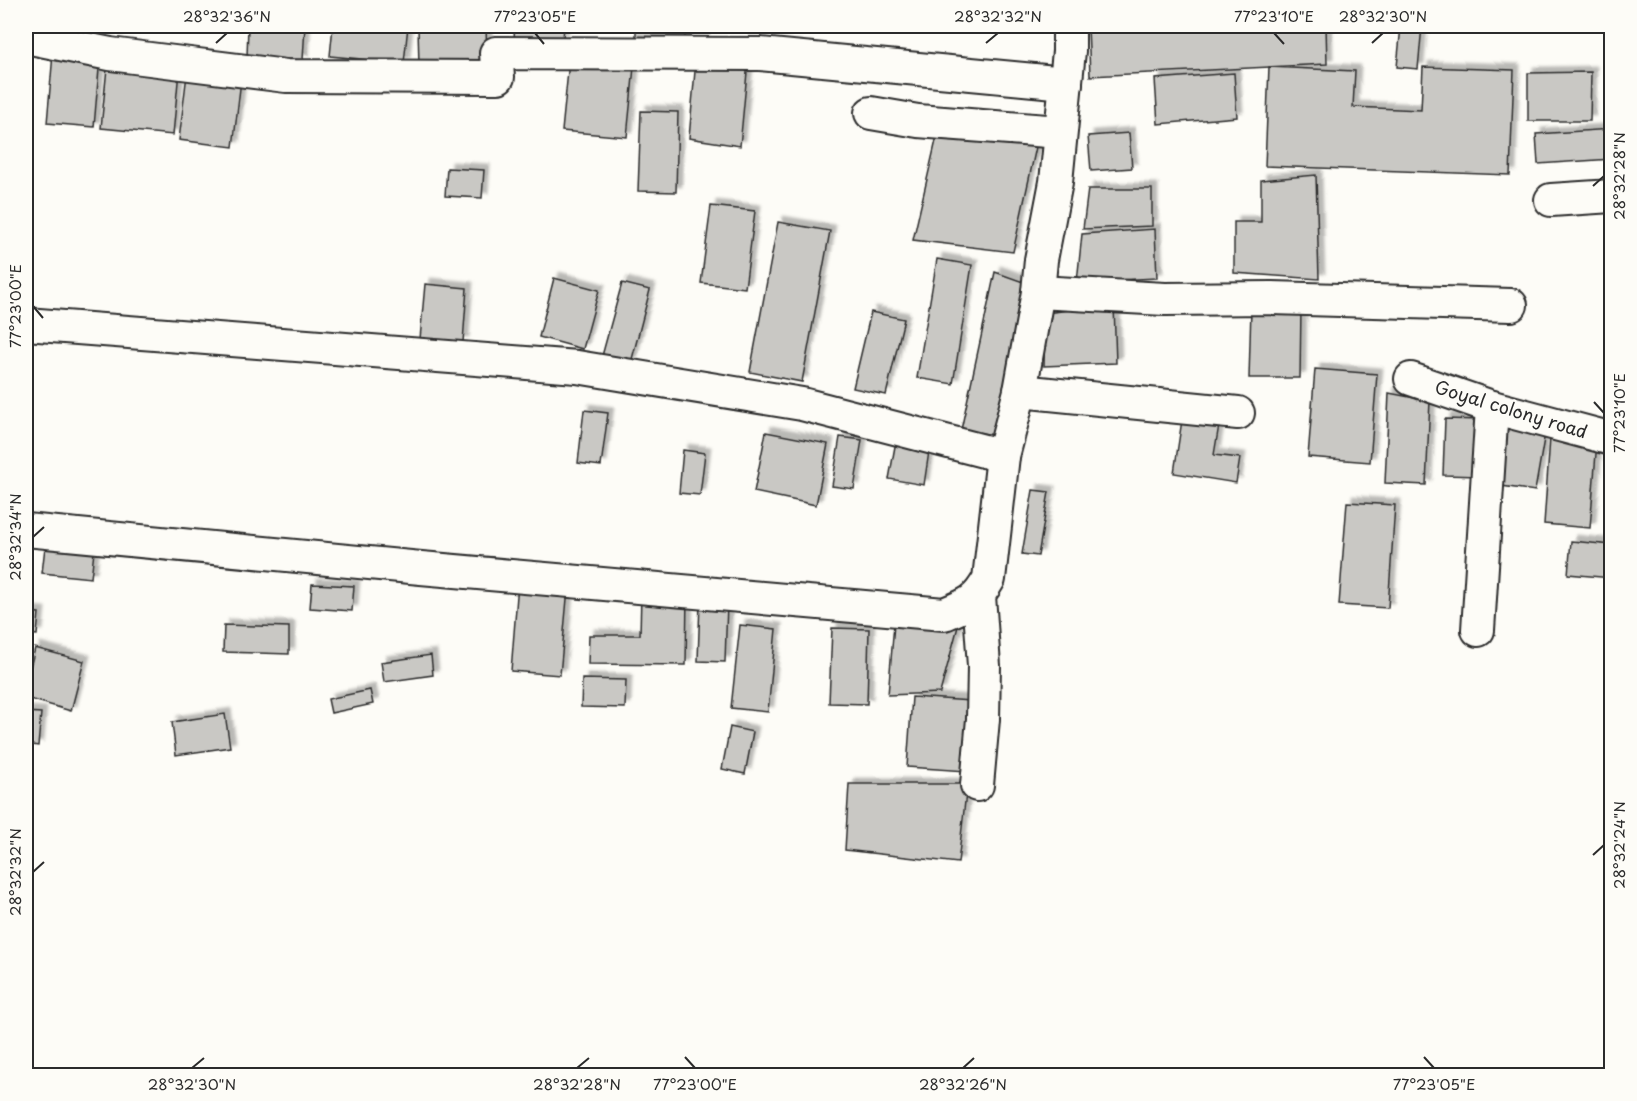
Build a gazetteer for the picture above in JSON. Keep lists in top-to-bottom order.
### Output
{
  "streets": {
    "street": ["Goyal colony road"]
  },
  "coordinates": [
    "28°32'36\"N",
    "77°23'05\"E",
    "28°32'32\"N",
    "77°23'10\"E",
    "28°32'30\"N",
    "28°32'28\"N",
    "77°23'00\"E",
    "28°32'34\"N",
    "28°32'24\"N",
    "28°32'26\"N"
  ]
}
